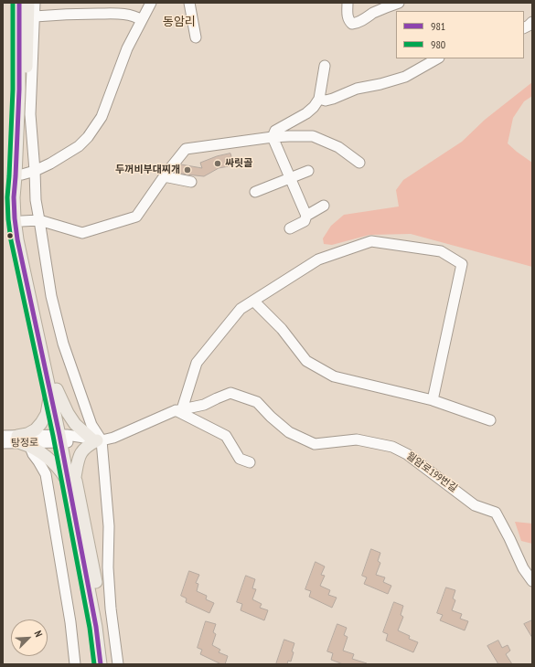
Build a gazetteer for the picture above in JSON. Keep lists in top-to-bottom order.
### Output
{
  "streets": {
    "street": ["탕정로", "월암로199번길"]
  },
  "crossings": [
    ["탕정로", "월암로199번길"]
  ],
  "districts": ["동암리"],
  "places": ["싸릿골", "두꺼비부대찌개"],
  "lines": ["transit line 981", "transit line 980"],
  "legend": ["981", "980"],
  "north": "top right"
}
